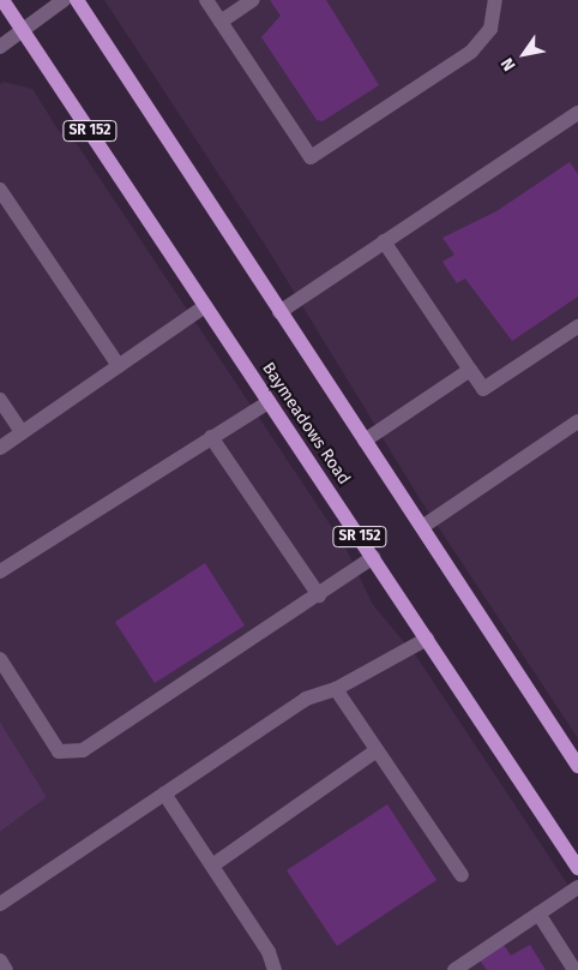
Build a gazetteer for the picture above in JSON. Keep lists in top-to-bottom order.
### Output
{
  "streets": {
    "main road": ["SR 152", "Baymeadows Road"]
  },
  "north": "bottom left"
}
